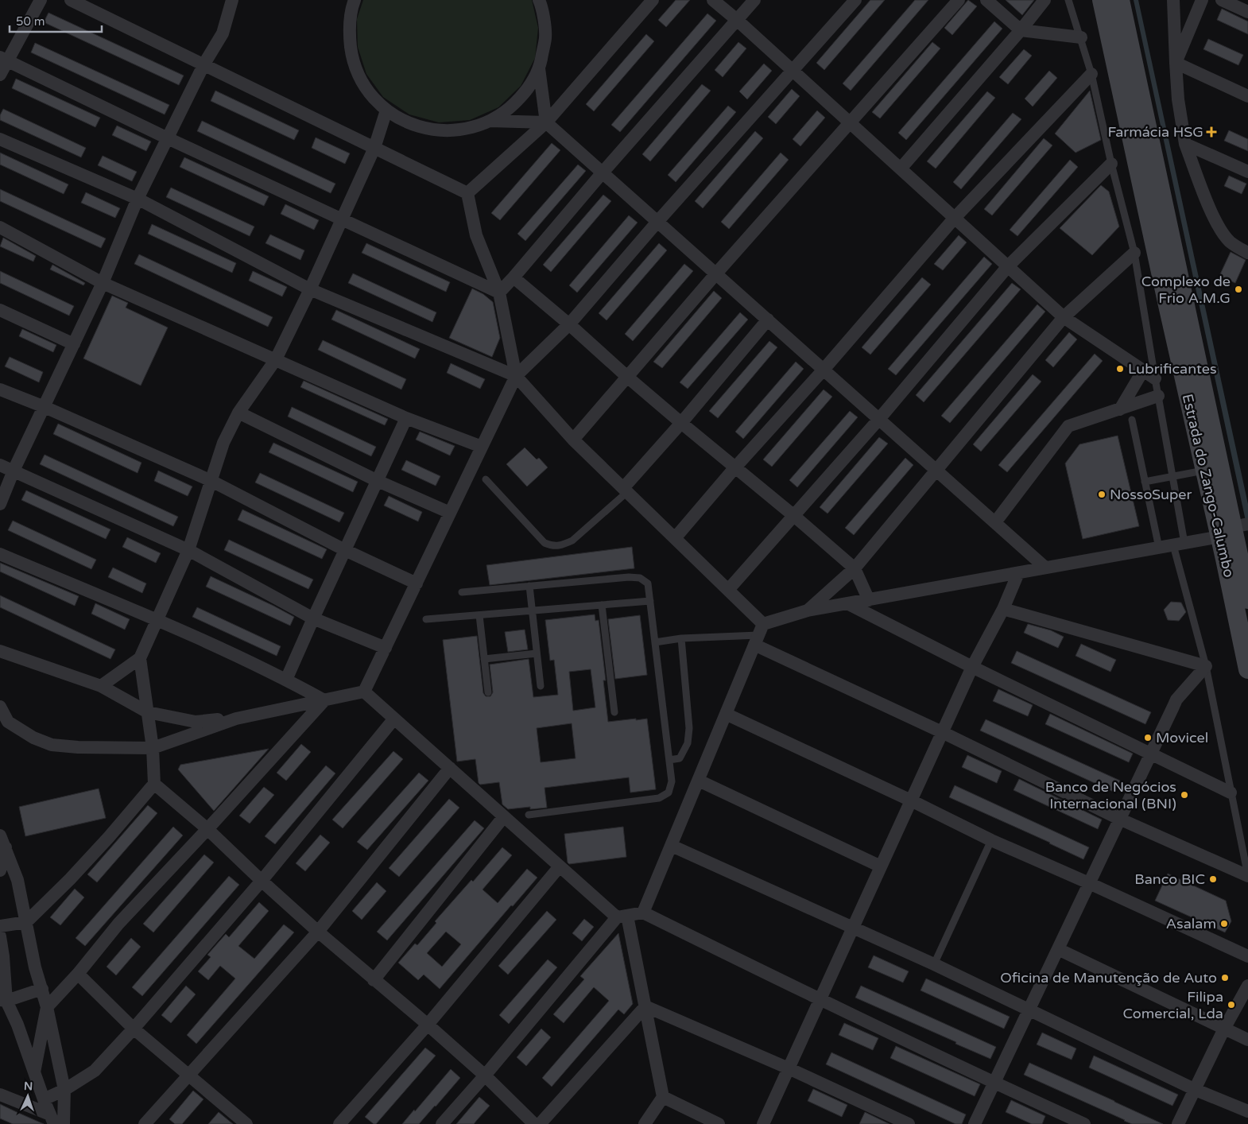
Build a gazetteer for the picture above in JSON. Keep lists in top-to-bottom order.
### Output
{
  "streets": {
    "main road": ["Estrada do Zango-Calumbo"]
  },
  "places": {
    "health": ["Farmácia HSG"],
    "other": [
      "Complexo de Frio A.M.G",
      "Lubrificantes",
      "NossoSuper",
      "Movicel",
      "Banco de Negócios Internacional (BNI)",
      "Banco BIC",
      "Asalam",
      "Oficina de Manutenção de Auto",
      "Filipa Comercial, Lda"
    ]
  },
  "scale_bar": "50 m",
  "north": "top"
}
